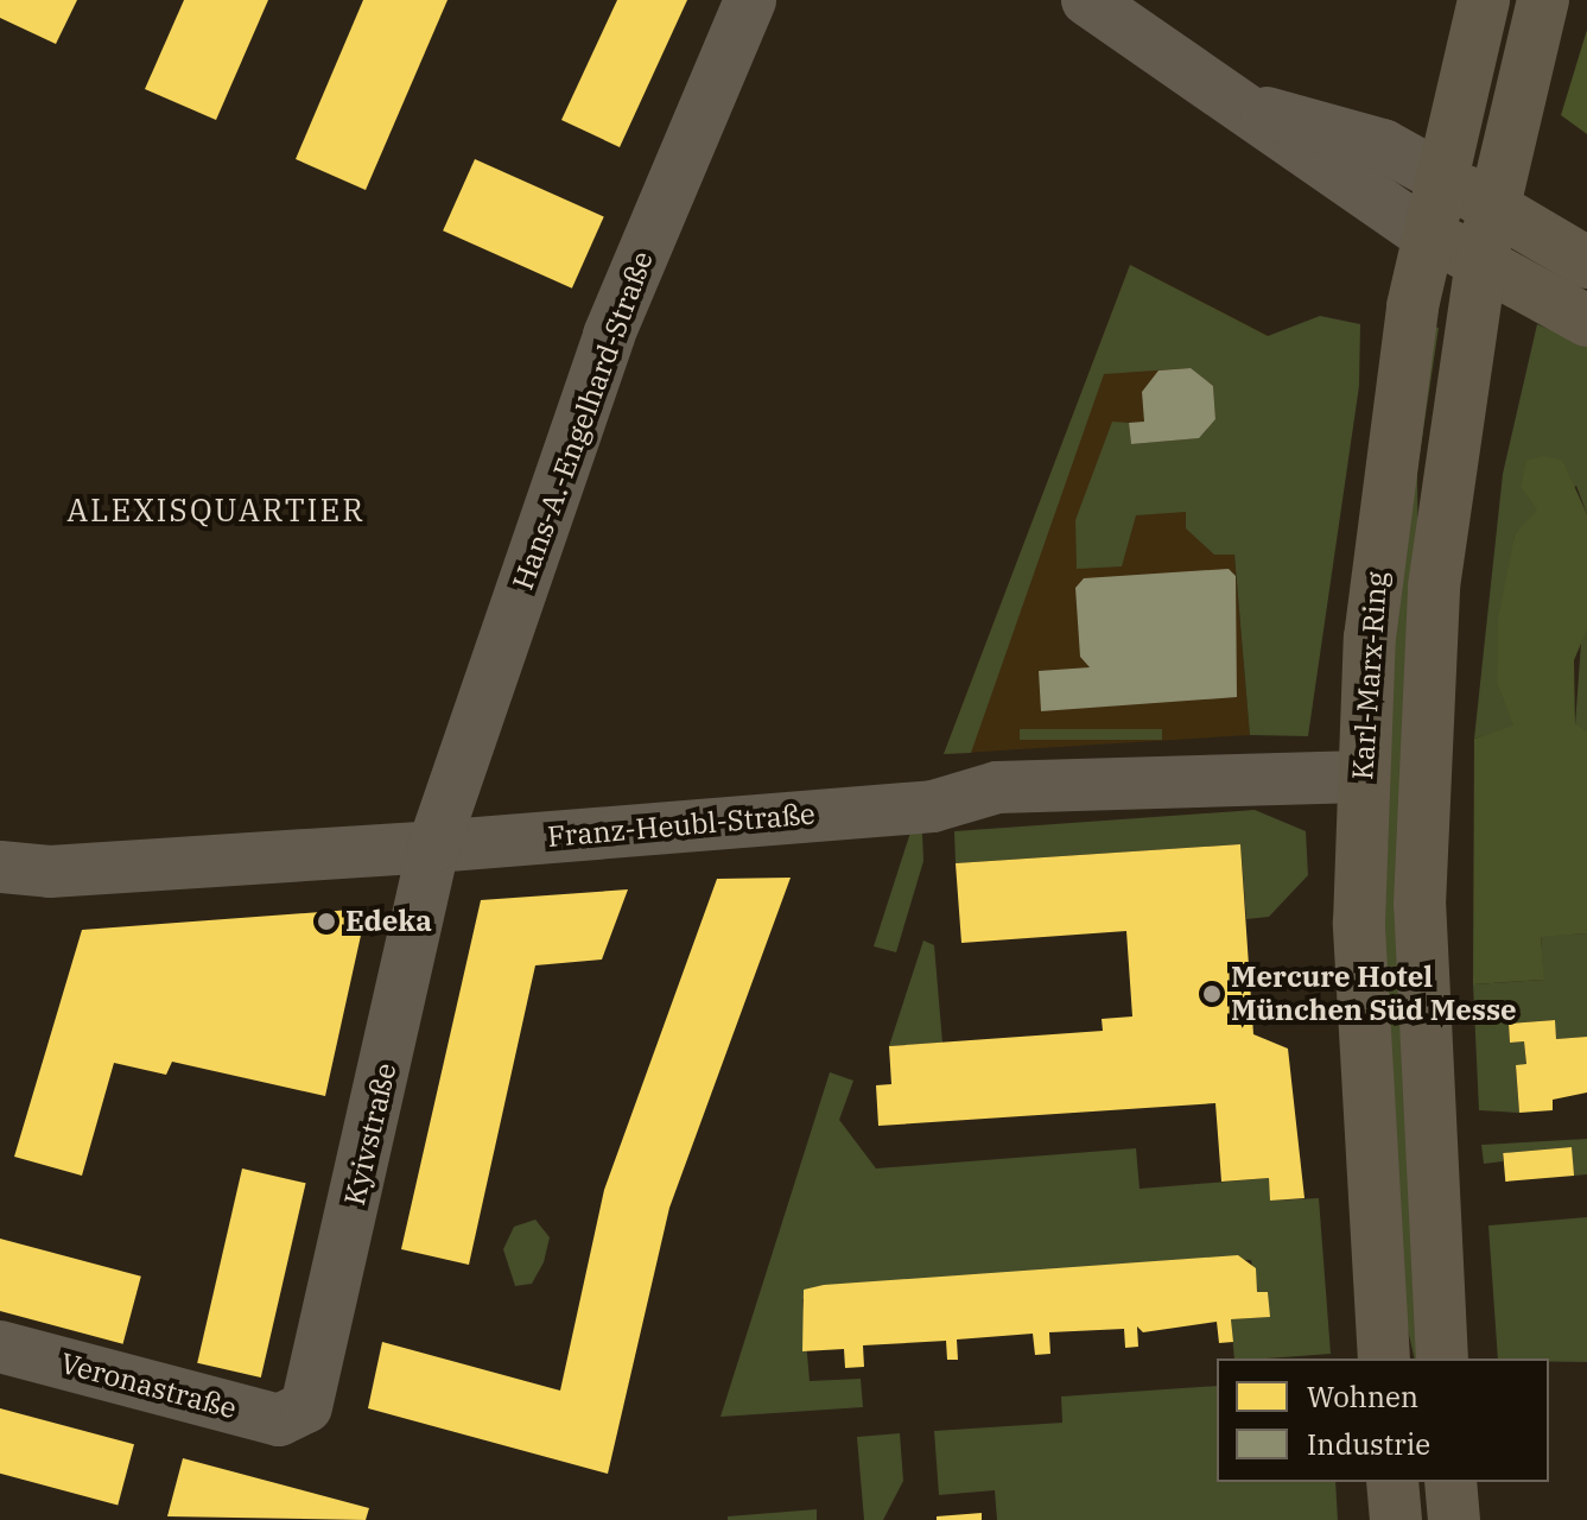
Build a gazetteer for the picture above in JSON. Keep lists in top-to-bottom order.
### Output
{
  "streets": {
    "main road": ["Karl-Marx-Ring"],
    "street": [
      "Hans-A.-Engelhard-Straße",
      "Franz-Heubl-Straße",
      "Kyivstraße",
      "Veronastraße"
    ]
  },
  "crossings": [
    ["Hans-A.-Engelhard-Straße", "Franz-Heubl-Straße"],
    ["Hans-A.-Engelhard-Straße", "Kyivstraße"],
    ["Karl-Marx-Ring", "Franz-Heubl-Straße"],
    ["Franz-Heubl-Straße", "Kyivstraße"],
    ["Kyivstraße", "Veronastraße"]
  ],
  "districts": ["ALEXISQUARTIER"],
  "places": ["Edeka", "Mercure Hotel München Süd Messe"],
  "legend": ["Wohnen", "Industrie"]
}
